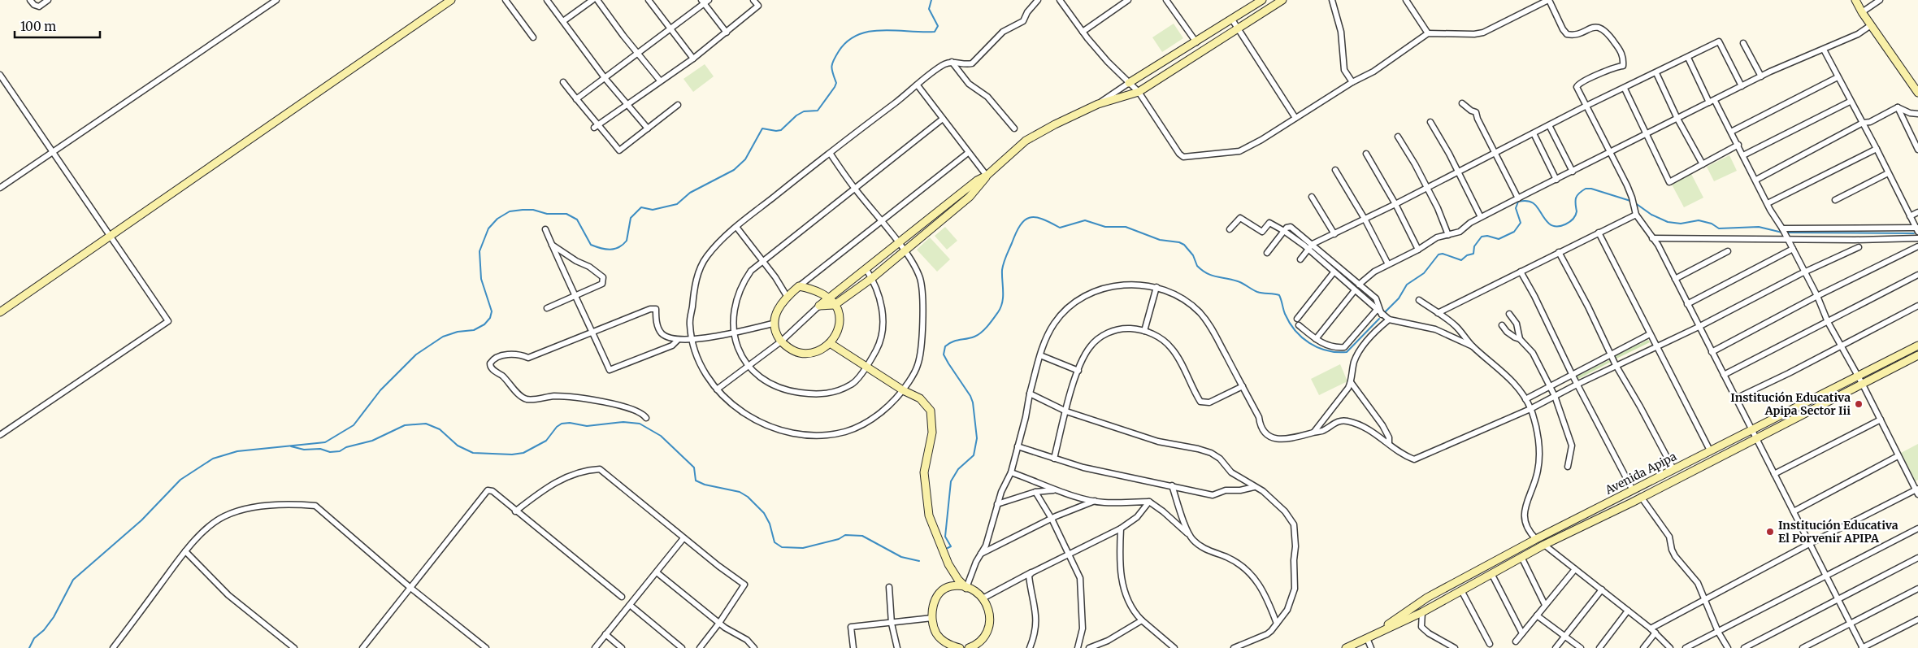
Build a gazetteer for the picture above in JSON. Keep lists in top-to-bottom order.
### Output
{
  "streets": {
    "street": ["Avenida Apipa"]
  },
  "places": ["Institución Educativa Apipa Sector Iii", "Institución Educativa El Porvenir APIPA"],
  "scale_bar": "100 m"
}
